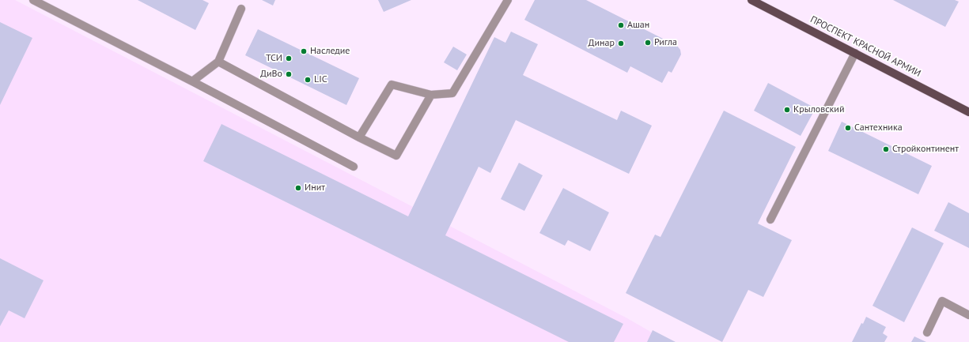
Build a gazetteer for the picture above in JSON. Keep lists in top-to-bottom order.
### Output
{
  "streets": {
    "main road": ["ПРОСПЕКТ КРАСНОЙ АРМИИ"]
  },
  "places": [
    "Ашан",
    "Ригла",
    "Динар",
    "Наследие",
    "ТСИ",
    "ДиВо",
    "LIC",
    "Крыловский",
    "Сантехника",
    "Стройконтинент",
    "Инит"
  ]
}
